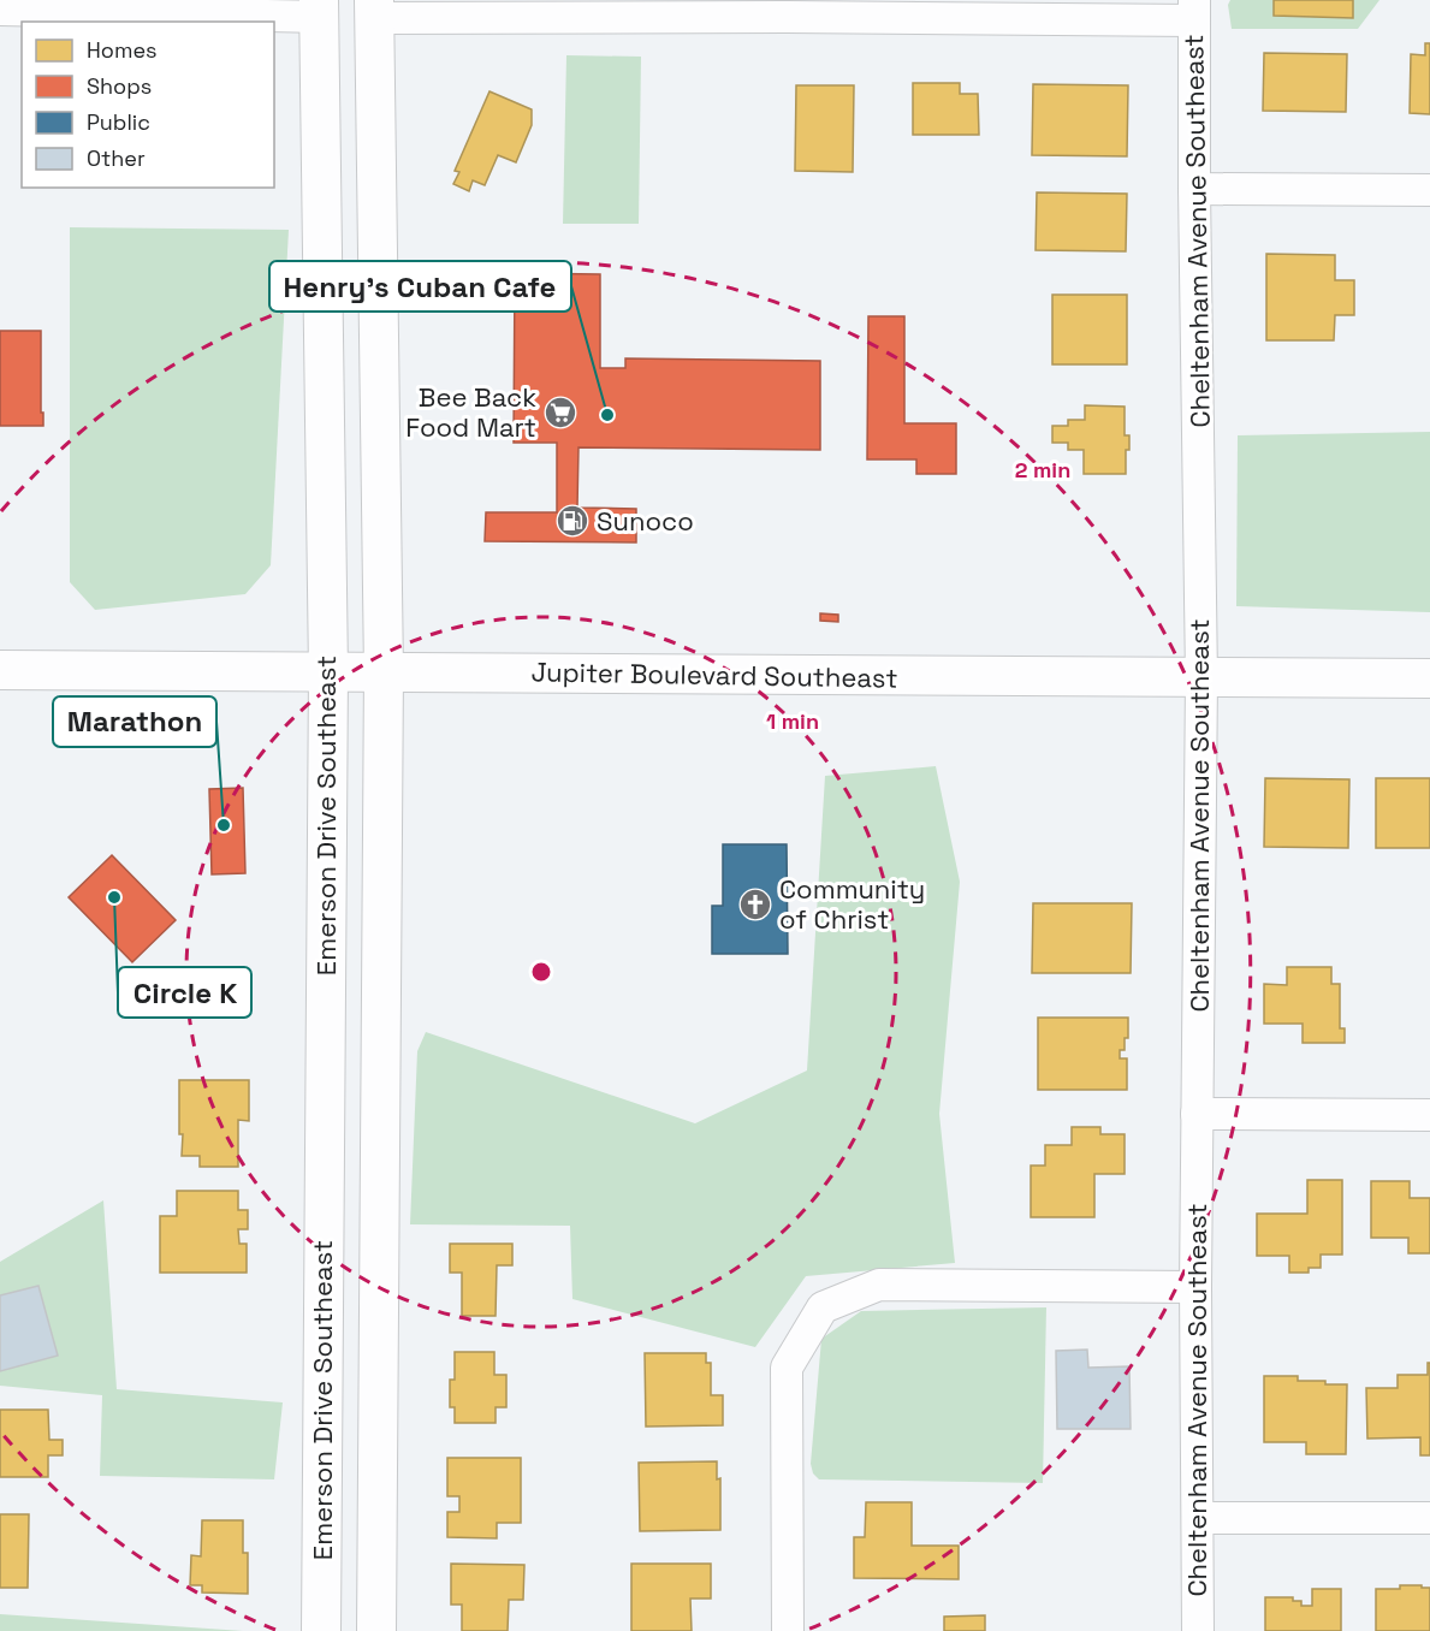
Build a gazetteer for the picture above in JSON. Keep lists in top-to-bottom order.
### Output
{
  "streets": {
    "street": ["Cheltenham Avenue Southeast", "Jupiter Boulevard Southeast", "Emerson Drive Southeast"]
  },
  "crossings": [
    ["Cheltenham Avenue Southeast", "Jupiter Boulevard Southeast"],
    ["Jupiter Boulevard Southeast", "Emerson Drive Southeast"]
  ],
  "places": {
    "supermarket": ["Bee Back Food Mart"],
    "other": ["Henry's Cuban Cafe", "Marathon", "Circle K"],
    "fuel station": ["Sunoco"],
    "church": ["Community of Christ"]
  },
  "legend": [
    "Homes",
    "Shops",
    "Public",
    "Other"
  ],
  "rings": ["2 min", "1 min"]
}
